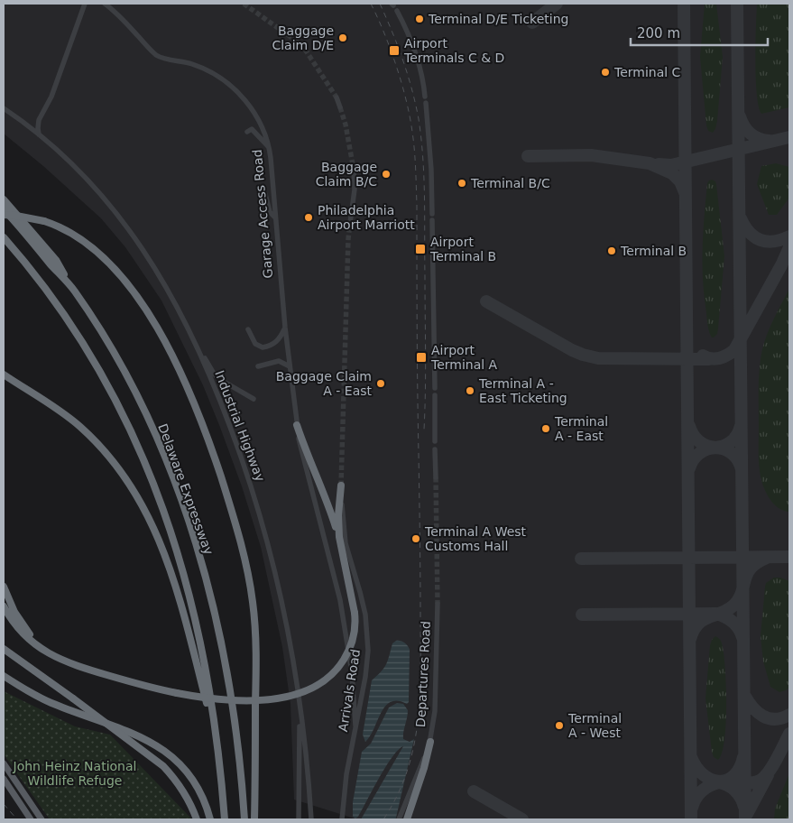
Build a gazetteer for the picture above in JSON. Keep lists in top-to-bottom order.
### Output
{
  "streets": {
    "highway": ["Delaware Expressway"],
    "street": [
      "Garage Access Road",
      "Industrial Highway",
      "Departures Road",
      "Arrivals Road"
    ]
  },
  "crossings": [
    ["Garage Access Road", "Arrivals Road"]
  ],
  "parks": ["John Heinz National Wildlife Refuge"],
  "places": {
    "other": [
      "Terminal D/E Ticketing",
      "Baggage Claim D/E",
      "Terminal C",
      "Baggage Claim B/C",
      "Terminal B/C",
      "Philadelphia Airport Marriott",
      "Terminal B",
      "Baggage Claim A - East",
      "Terminal A - East Ticketing",
      "Terminal A - East",
      "Terminal A West Customs Hall",
      "Terminal A - West"
    ],
    "transit": ["Airport Terminals C & D", "Airport Terminal B", "Airport Terminal A"]
  },
  "scale_bar": "200 m"
}
